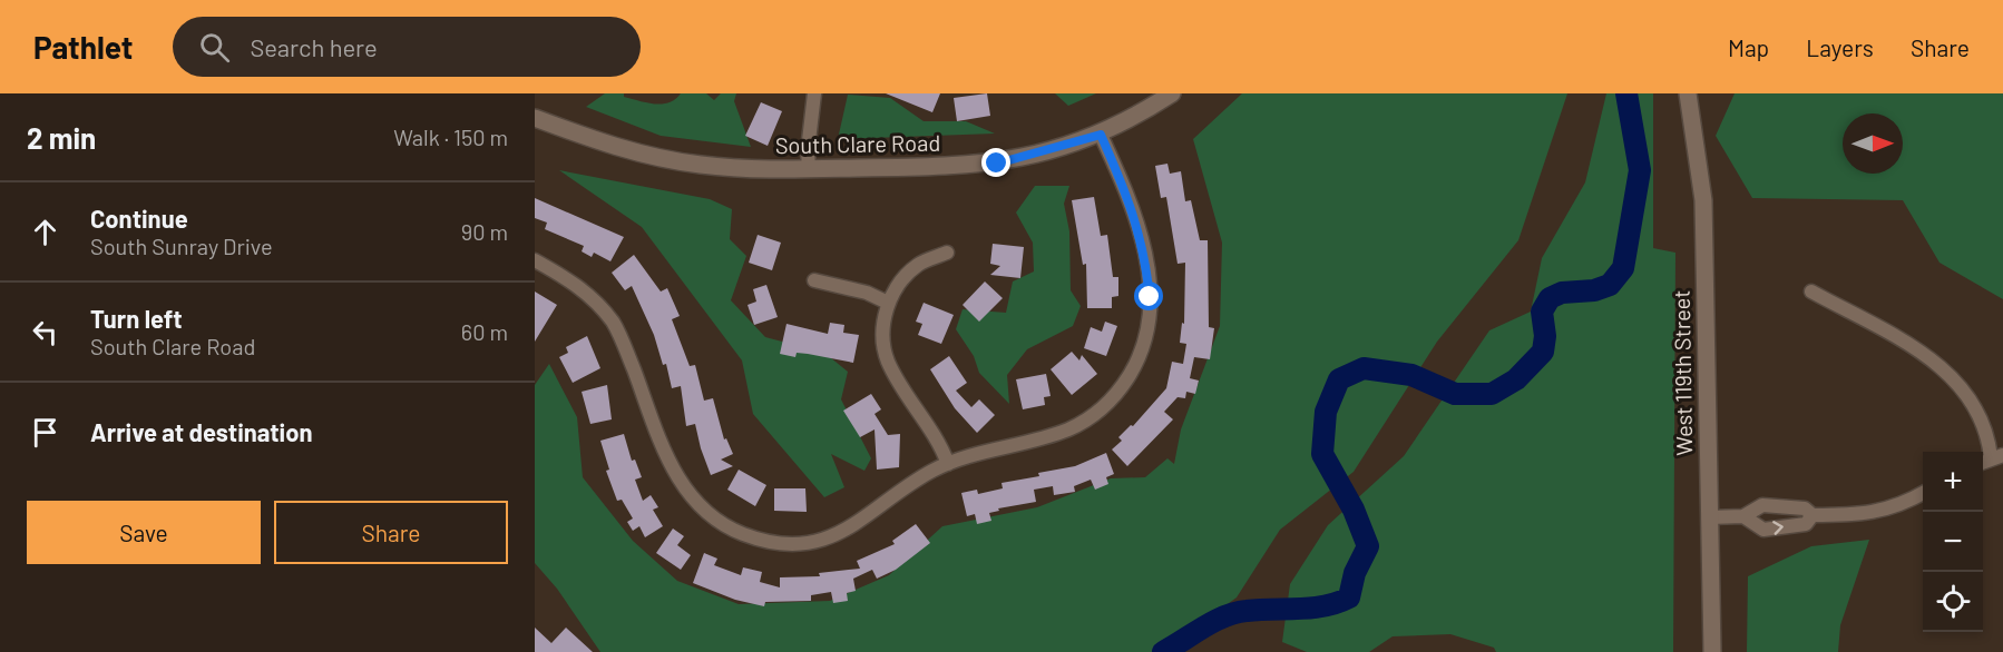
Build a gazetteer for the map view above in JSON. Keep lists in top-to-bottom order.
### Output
{
  "streets": {
    "street": ["South Clare Road", "West 119th Street"]
  },
  "north": "right",
  "page": {
    "header": "Pathlet",
    "search": "Search here",
    "nav": ["Map", "Layers", "Share"],
    "heading": ["2 min", "Walk · 150 m"],
    "list": [
      ["Continue", "South Sunray Drive", "90 m"],
      ["Turn left", "South Clare Road", "60 m"],
      "Arrive at destination"
    ],
    "map_buttons": ["+", "−"],
    "buttons": ["Save", "Share"]
  }
}
